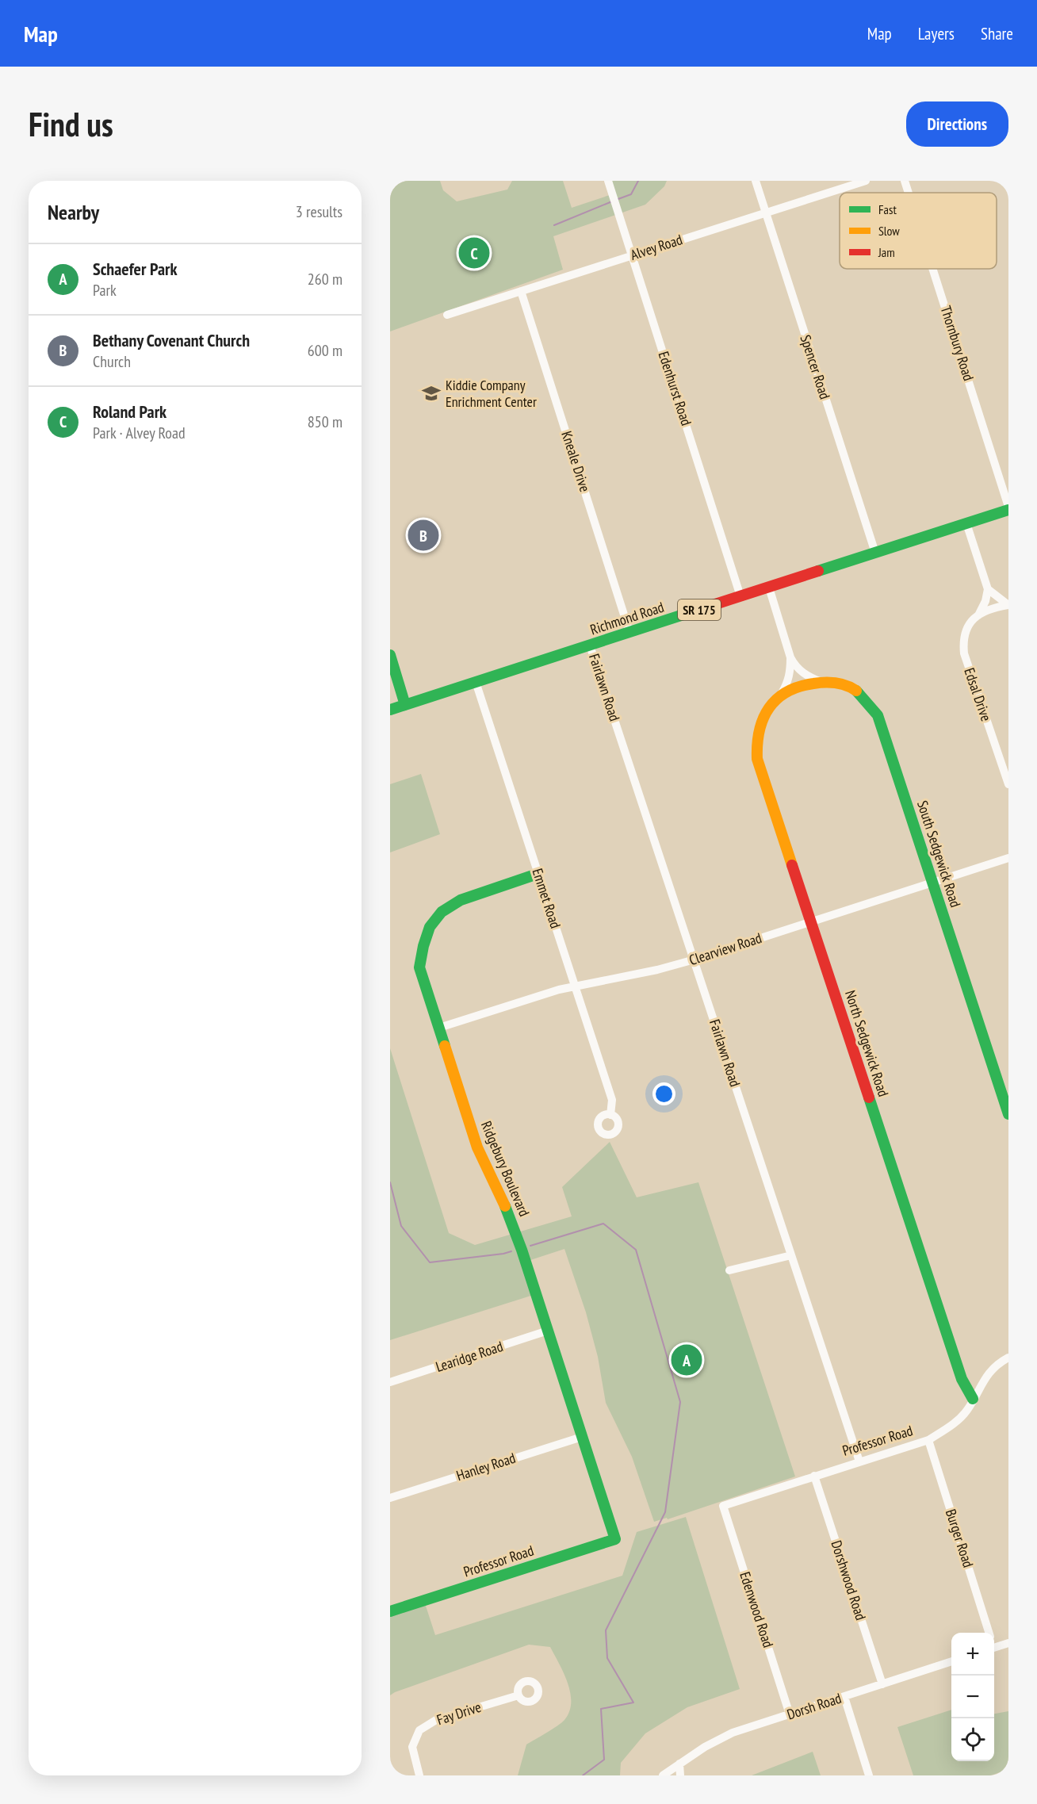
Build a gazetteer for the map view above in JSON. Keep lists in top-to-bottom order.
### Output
{
  "streets": {
    "street": [
      "Alvey Road",
      "Thornbury Road",
      "Spencer Road",
      "Edenhurst Road",
      "Kneale Drive",
      "SR 175",
      "Richmond Road",
      "Fairlawn Road",
      "Edsal Drive",
      "South Sedgewick Road",
      "Emmet Road",
      "Clearview Road",
      "North Sedgewick Road",
      "Ridgebury Boulevard",
      "Learidge Road",
      "Professor Road",
      "Hanley Road",
      "Burger Road",
      "Dorshwood Road",
      "Edenwood Road",
      "Dorsh Road",
      "Fay Drive"
    ]
  },
  "crossings": [
    ["Alvey Road", "Spencer Road"],
    ["Alvey Road", "Edenhurst Road"],
    ["Alvey Road", "Kneale Drive"],
    ["Thornbury Road", "Richmond Road"],
    ["Spencer Road", "Richmond Road"],
    ["Edenhurst Road", "Richmond Road"],
    ["Kneale Drive", "Richmond Road"],
    ["Richmond Road", "Fairlawn Road"],
    ["Richmond Road", "Emmet Road"],
    ["Fairlawn Road", "Clearview Road"],
    ["Fairlawn Road", "Professor Road"],
    ["South Sedgewick Road", "Clearview Road"],
    ["South Sedgewick Road", "North Sedgewick Road"],
    ["Emmet Road", "Clearview Road"],
    ["Emmet Road", "Ridgebury Boulevard"],
    ["Clearview Road", "North Sedgewick Road"],
    ["Clearview Road", "Ridgebury Boulevard"],
    ["North Sedgewick Road", "Professor Road"],
    ["Ridgebury Boulevard", "Learidge Road"],
    ["Ridgebury Boulevard", "Professor Road"],
    ["Ridgebury Boulevard", "Hanley Road"],
    ["Professor Road", "Burger Road"],
    ["Professor Road", "Dorshwood Road"],
    ["Professor Road", "Edenwood Road"],
    ["Dorshwood Road", "Dorsh Road"],
    ["Edenwood Road", "Dorsh Road"]
  ],
  "places": {
    "school or university": ["Kiddie Company Enrichment Center"]
  },
  "legend": ["Fast", "Slow", "Jam"],
  "page": {
    "header": "Map",
    "nav": ["Map", "Layers", "Share"],
    "buttons": "Directions",
    "title": "Find us",
    "heading": ["Nearby", "3 results"],
    "pins": ["C", "B", "A"],
    "list": [
      {
        "mark": "A",
        "name": "Schaefer Park",
        "note": "Park",
        "value": "260 m"
      },
      {
        "mark": "B",
        "name": "Bethany Covenant Church",
        "note": "Church",
        "value": "600 m"
      },
      {
        "mark": "C",
        "name": "Roland Park",
        "note": "Park · Alvey Road",
        "value": "850 m"
      }
    ],
    "map_buttons": ["+", "−"]
  }
}
